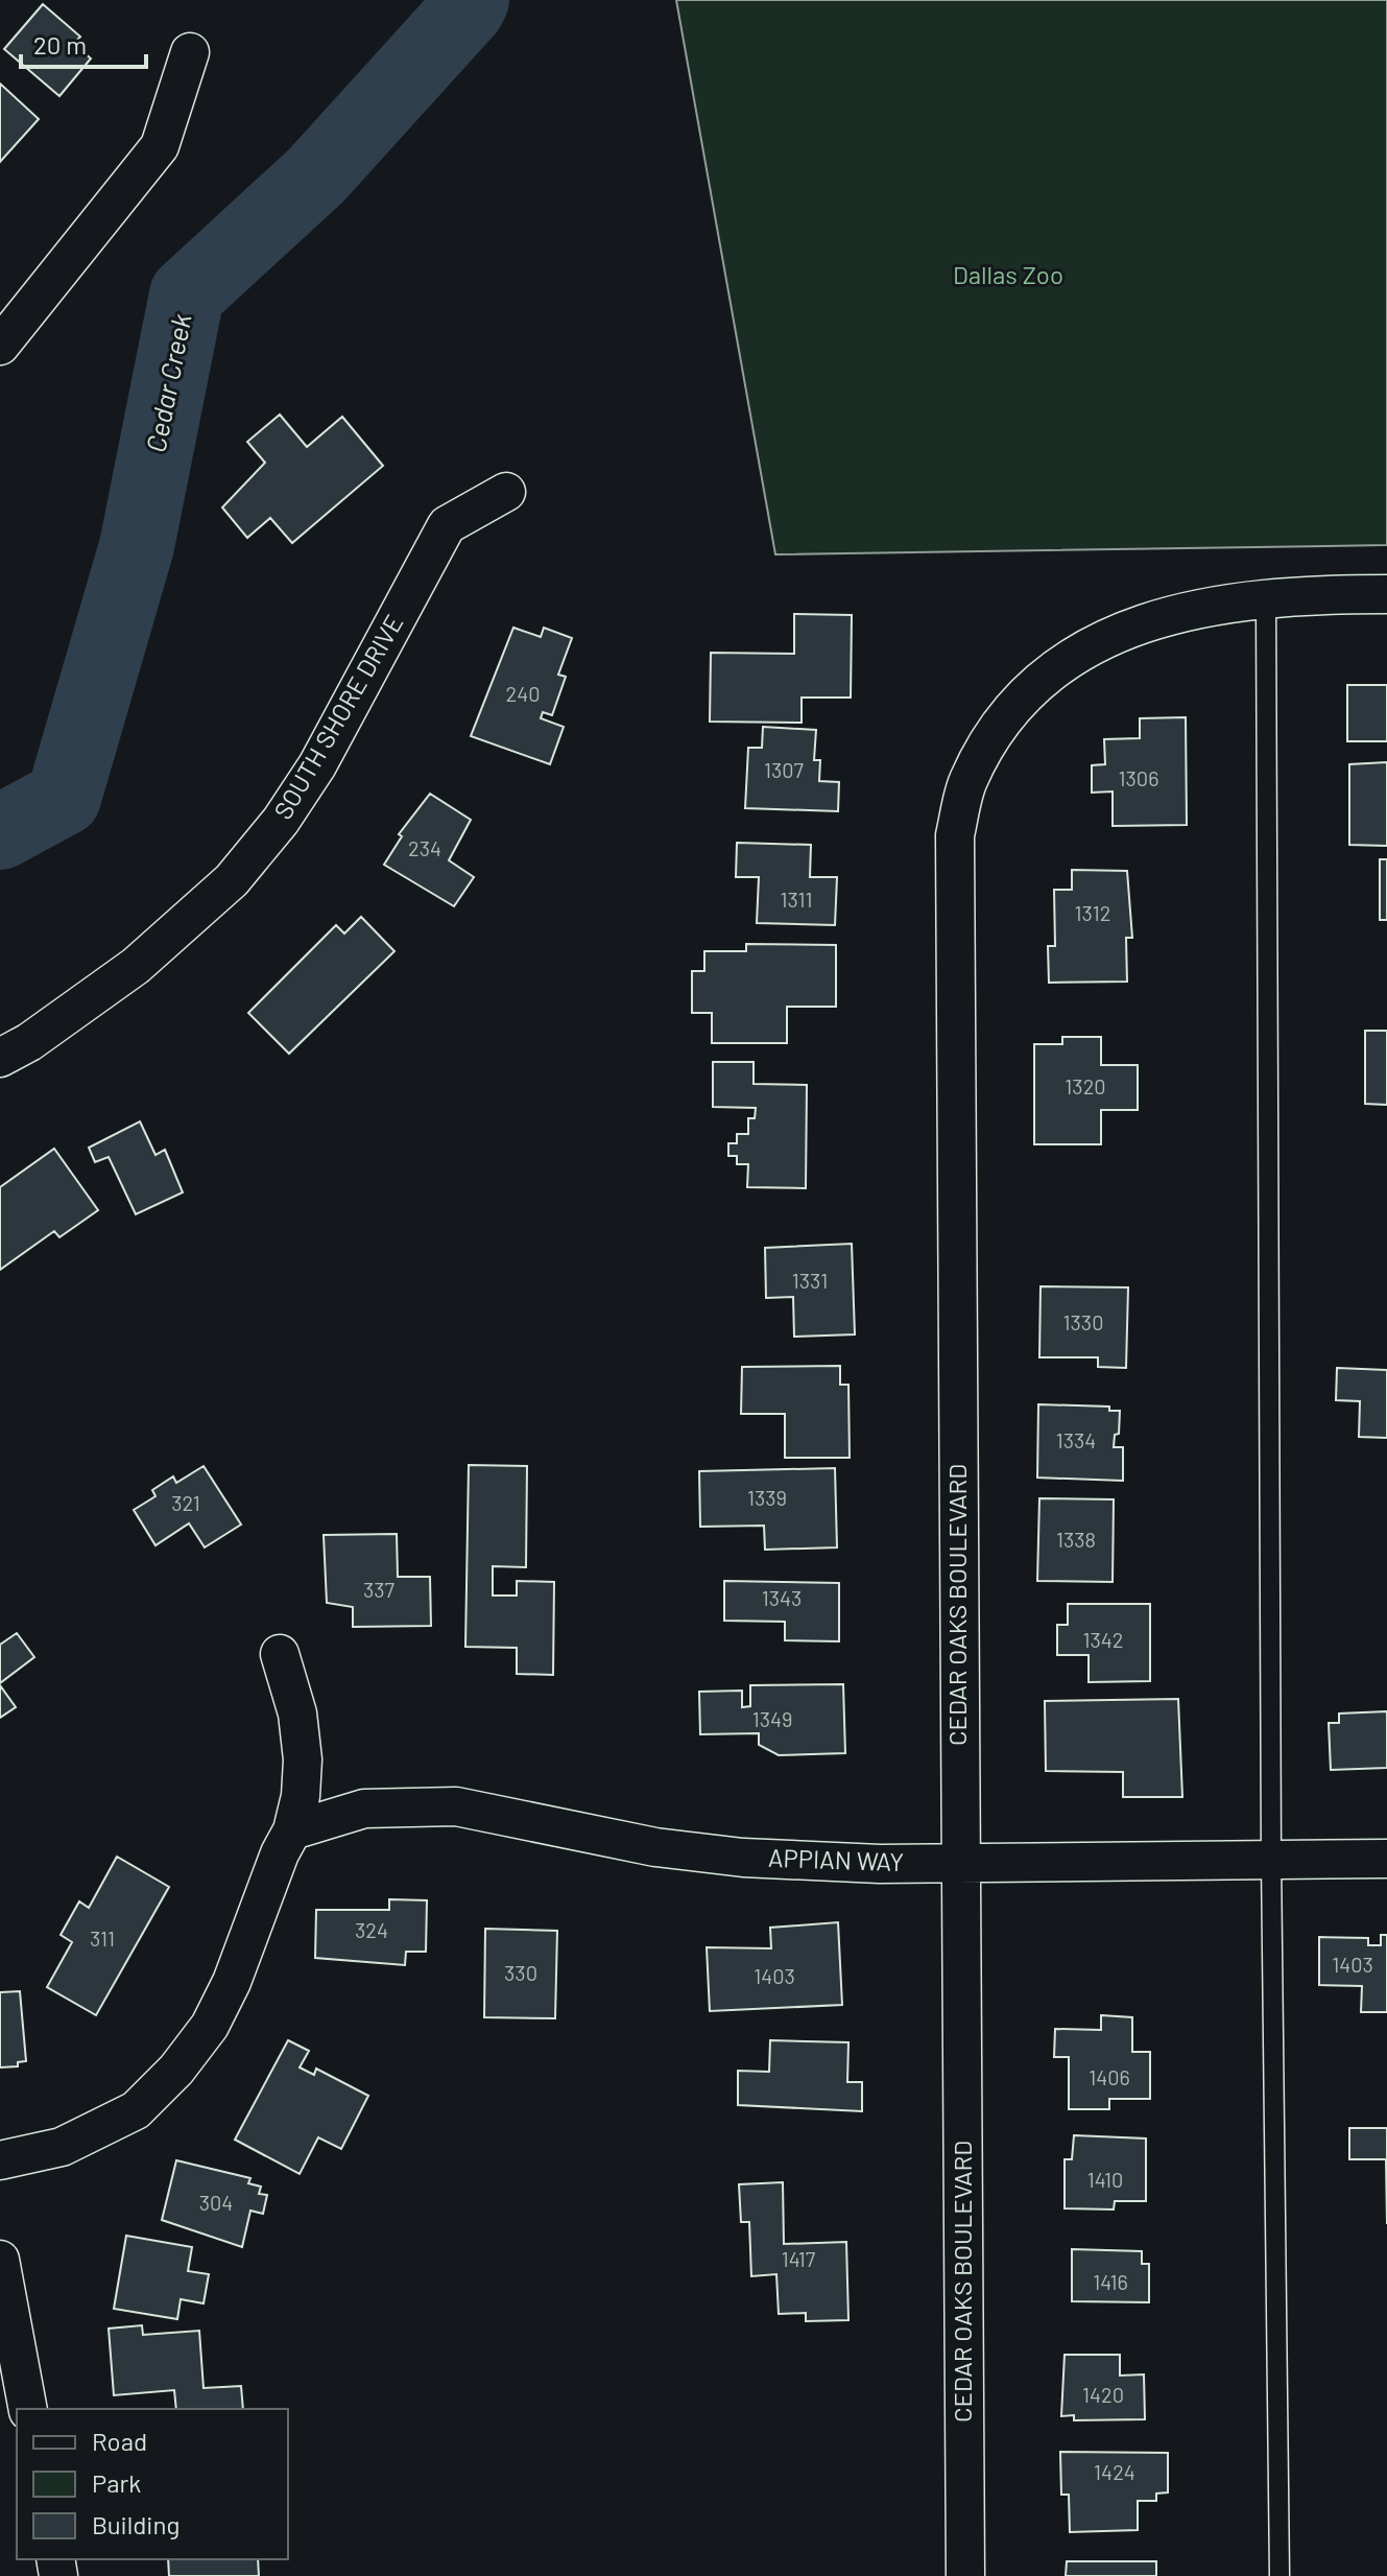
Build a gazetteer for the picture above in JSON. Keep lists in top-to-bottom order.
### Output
{
  "streets": {
    "street": ["SOUTH SHORE DRIVE", "CEDAR OAKS BOULEVARD", "APPIAN WAY"]
  },
  "crossings": [
    ["CEDAR OAKS BOULEVARD", "APPIAN WAY"]
  ],
  "water": ["Cedar Creek"],
  "parks": ["Dallas Zoo"],
  "house_numbers": [
    "240",
    "1307",
    "1306",
    "234",
    "1311",
    "1312",
    "1320",
    "1331",
    "1330",
    "1334",
    "1339",
    "321",
    "1338",
    "337",
    "1343",
    "1342",
    "1349",
    "324",
    "311",
    "1403",
    "330",
    "1403",
    "1406",
    "1410",
    "304",
    "1417",
    "1416",
    "1420",
    "1424"
  ],
  "legend": ["Road", "Park", "Building"],
  "scale_bar": "20 m"
}
